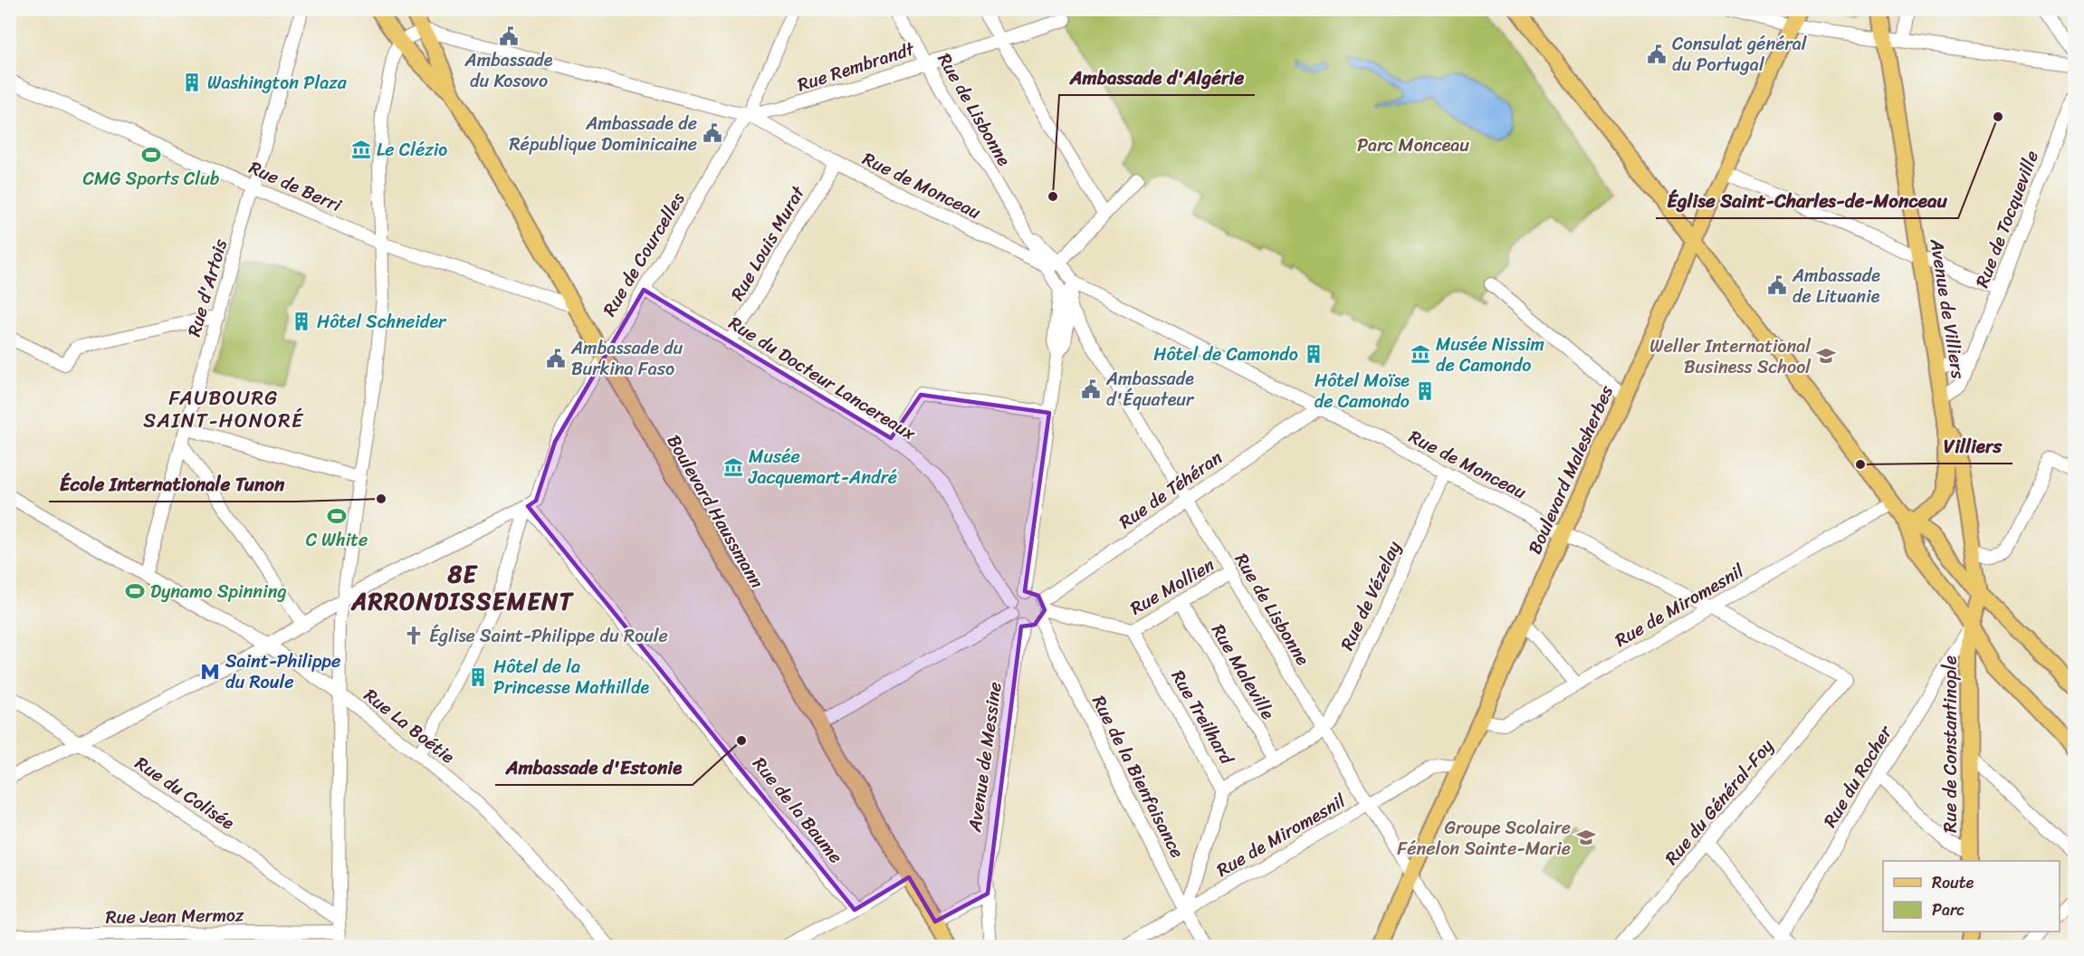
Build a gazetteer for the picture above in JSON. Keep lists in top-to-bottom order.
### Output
{
  "streets": {
    "main road": [
      "Avenue de Villiers",
      "Boulevard Malesherbes",
      "Boulevard Haussmann",
      "Rue de Constantinople"
    ],
    "street": [
      "Rue Rembrandt",
      "Rue de Lisbonne",
      "Rue de Monceau",
      "Rue de Berri",
      "Rue de Tocqueville",
      "Rue Louis Murat",
      "Rue de Courcelles",
      "Rue d'Artois",
      "Rue du Docteur Lancereaux",
      "Rue de Téhéran",
      "Rue Mollien",
      "Rue de Vézelay",
      "Rue de Miromesnil",
      "Rue Maleville",
      "Rue Treilhard",
      "Rue La Boétie",
      "Avenue de Messine",
      "Rue de la Bienfaisance",
      "Rue du Rocher",
      "Rue du Colisée",
      "Rue du Général-Foy",
      "Rue de la Baume",
      "Rue Jean Mermoz"
    ]
  },
  "crossings": [
    ["Rue Rembrandt", "Rue de Lisbonne"],
    ["Rue Rembrandt", "Rue de Monceau"],
    ["Rue Rembrandt", "Rue de Courcelles"],
    ["Rue de Lisbonne", "Rue de Monceau"],
    ["Rue de Lisbonne", "Boulevard Malesherbes"],
    ["Rue de Lisbonne", "Rue de Téhéran"],
    ["Rue de Lisbonne", "Rue Mollien"],
    ["Rue de Lisbonne", "Rue de Vézelay"],
    ["Rue de Lisbonne", "Rue de Miromesnil"],
    ["Rue de Monceau", "Rue Louis Murat"],
    ["Rue de Monceau", "Rue de Courcelles"],
    ["Rue de Monceau", "Boulevard Malesherbes"],
    ["Rue de Monceau", "Rue de Téhéran"],
    ["Rue de Monceau", "Rue de Vézelay"],
    ["Rue de Monceau", "Rue de Miromesnil"],
    ["Rue de Monceau", "Rue du Général-Foy"],
    ["Rue de Berri", "Rue d'Artois"],
    ["Rue de Berri", "Boulevard Haussmann"],
    ["Rue de Tocqueville", "Avenue de Villiers"],
    ["Rue Louis Murat", "Rue du Docteur Lancereaux"],
    ["Rue de Courcelles", "Rue du Docteur Lancereaux"],
    ["Rue de Courcelles", "Boulevard Haussmann"],
    ["Rue de Courcelles", "Rue La Boétie"],
    ["Rue de Courcelles", "Rue de la Baume"],
    ["Rue d'Artois", "Rue La Boétie"],
    ["Avenue de Villiers", "Rue de Constantinople"],
    ["Rue du Docteur Lancereaux", "Rue de Téhéran"],
    ["Rue du Docteur Lancereaux", "Avenue de Messine"],
    ["Rue du Docteur Lancereaux", "Rue de la Bienfaisance"],
    ["Boulevard Malesherbes", "Rue de Miromesnil"],
    ["Rue de Téhéran", "Avenue de Messine"],
    ["Rue de Téhéran", "Rue de la Bienfaisance"],
    ["Rue Mollien", "Rue Maleville"],
    ["Rue Mollien", "Rue Treilhard"],
    ["Rue de Miromesnil", "Rue Treilhard"],
    ["Rue de Miromesnil", "Rue de la Bienfaisance"],
    ["Rue Treilhard", "Rue de la Bienfaisance"],
    ["Rue de Constantinople", "Rue du Rocher"],
    ["Avenue de Messine", "Rue de la Bienfaisance"],
    ["Rue du Colisée", "Rue Jean Mermoz"]
  ],
  "districts": ["FAUBOURG SAINT-HONORÉ", "8E ARRONDISSEMENT"],
  "parks": ["Parc Monceau"],
  "places": {
    "public building": [
      "Ambassade du Kosovo",
      "Consulat général du Portugal",
      "Ambassade de République Dominicaine",
      "Ambassade de Lituanie",
      "Ambassade du Burkina Faso",
      "Ambassade d'Équateur"
    ],
    "building": [
      "Washington Plaza",
      "Hôtel Schneider",
      "Hôtel de Camondo",
      "Hôtel Moïse de Camondo",
      "Hôtel de la Princesse Mathillde"
    ],
    "other": [
      "Église Saint-Charles-de-Monceau",
      "Ambassade d'Algérie",
      "Villiers",
      "École Internationale Tunon",
      "Ambassade d'Estonie"
    ],
    "museum": ["Le Clézio", "Musée Nissim de Camondo", "Musée Jacquemart-André"],
    "sports": ["CMG Sports Club", "C White", "Dynamo Spinning"],
    "school or university": ["Weller International Business School", "Groupe Scolaire Fénelon Sainte-Marie"],
    "church": ["Église Saint-Philippe du Roule"],
    "metro station": ["Saint-Philippe du Roule"]
  },
  "legend": ["Route", "Parc"]
}
